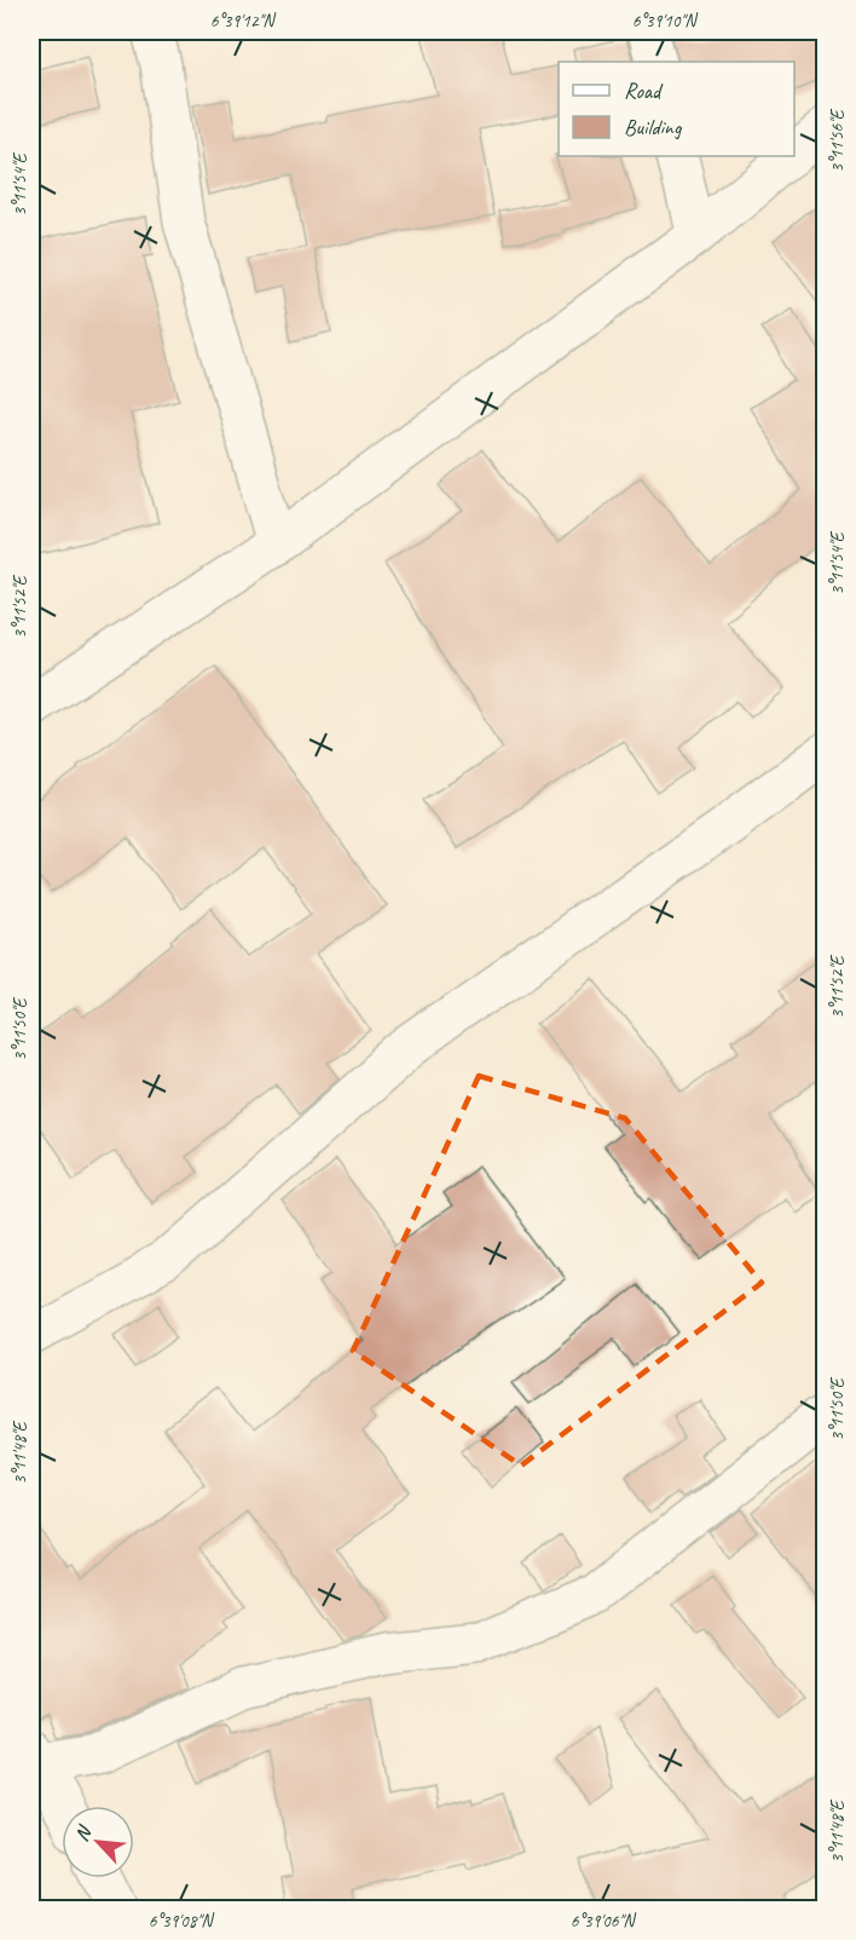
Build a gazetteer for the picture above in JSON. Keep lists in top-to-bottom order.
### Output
{
  "legend": ["Road", "Building"],
  "north": "top left",
  "coordinates": [
    "6°39'12\"N",
    "6°39'10\"N",
    "3°11'56\"E",
    "3°11'54\"E",
    "3°11'52\"E",
    "3°11'50\"E",
    "3°11'48\"E",
    "6°39'08\"N",
    "6°39'06\"N"
  ]
}
